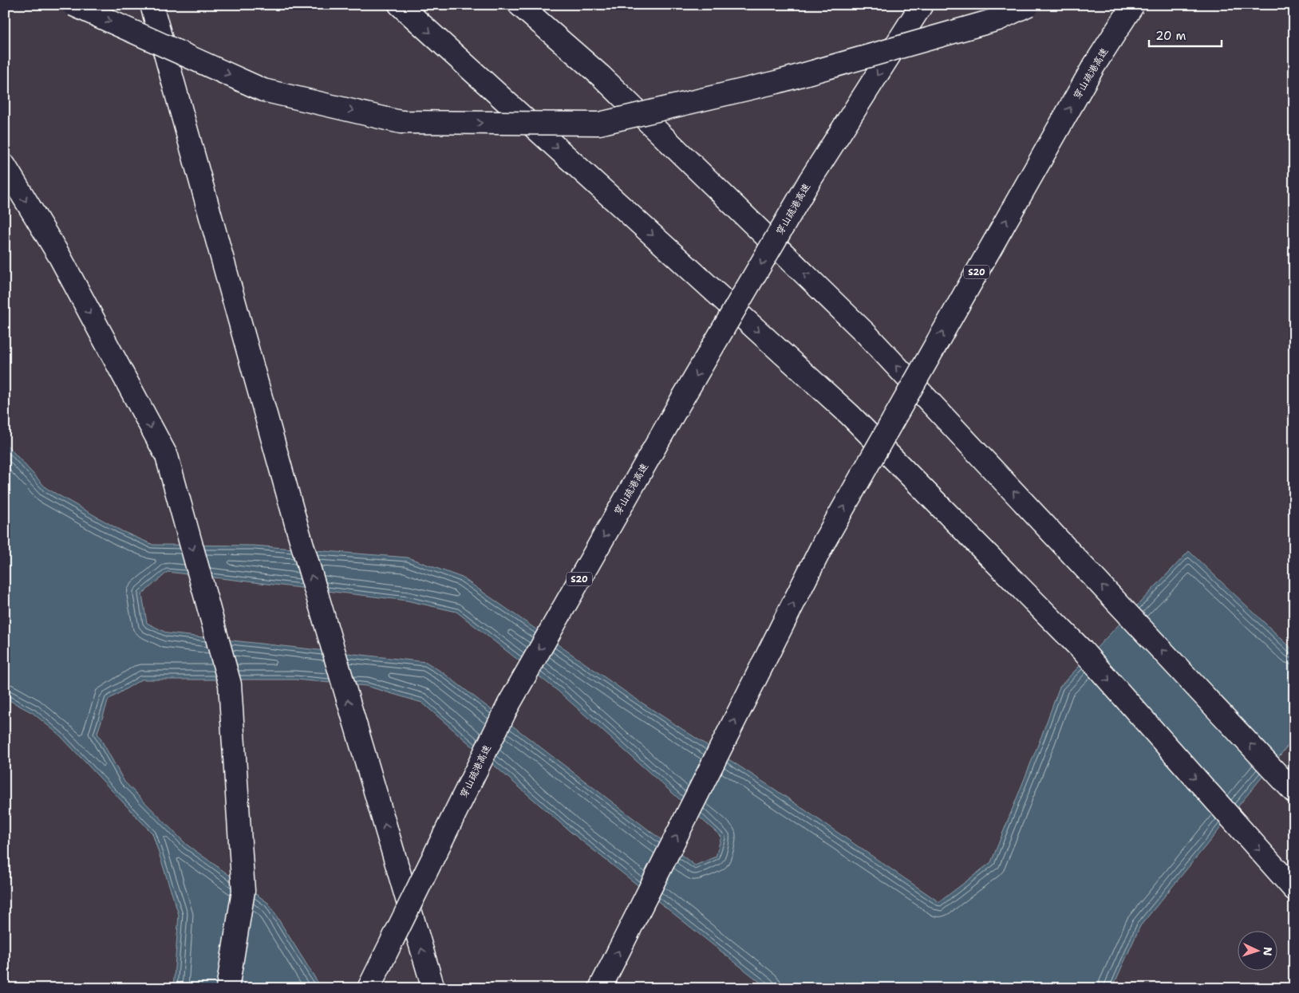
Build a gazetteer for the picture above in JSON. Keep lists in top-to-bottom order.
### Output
{
  "streets": {
    "main road": ["穿山疏港高速", "S20"]
  },
  "scale_bar": "20 m",
  "north": "right"
}
